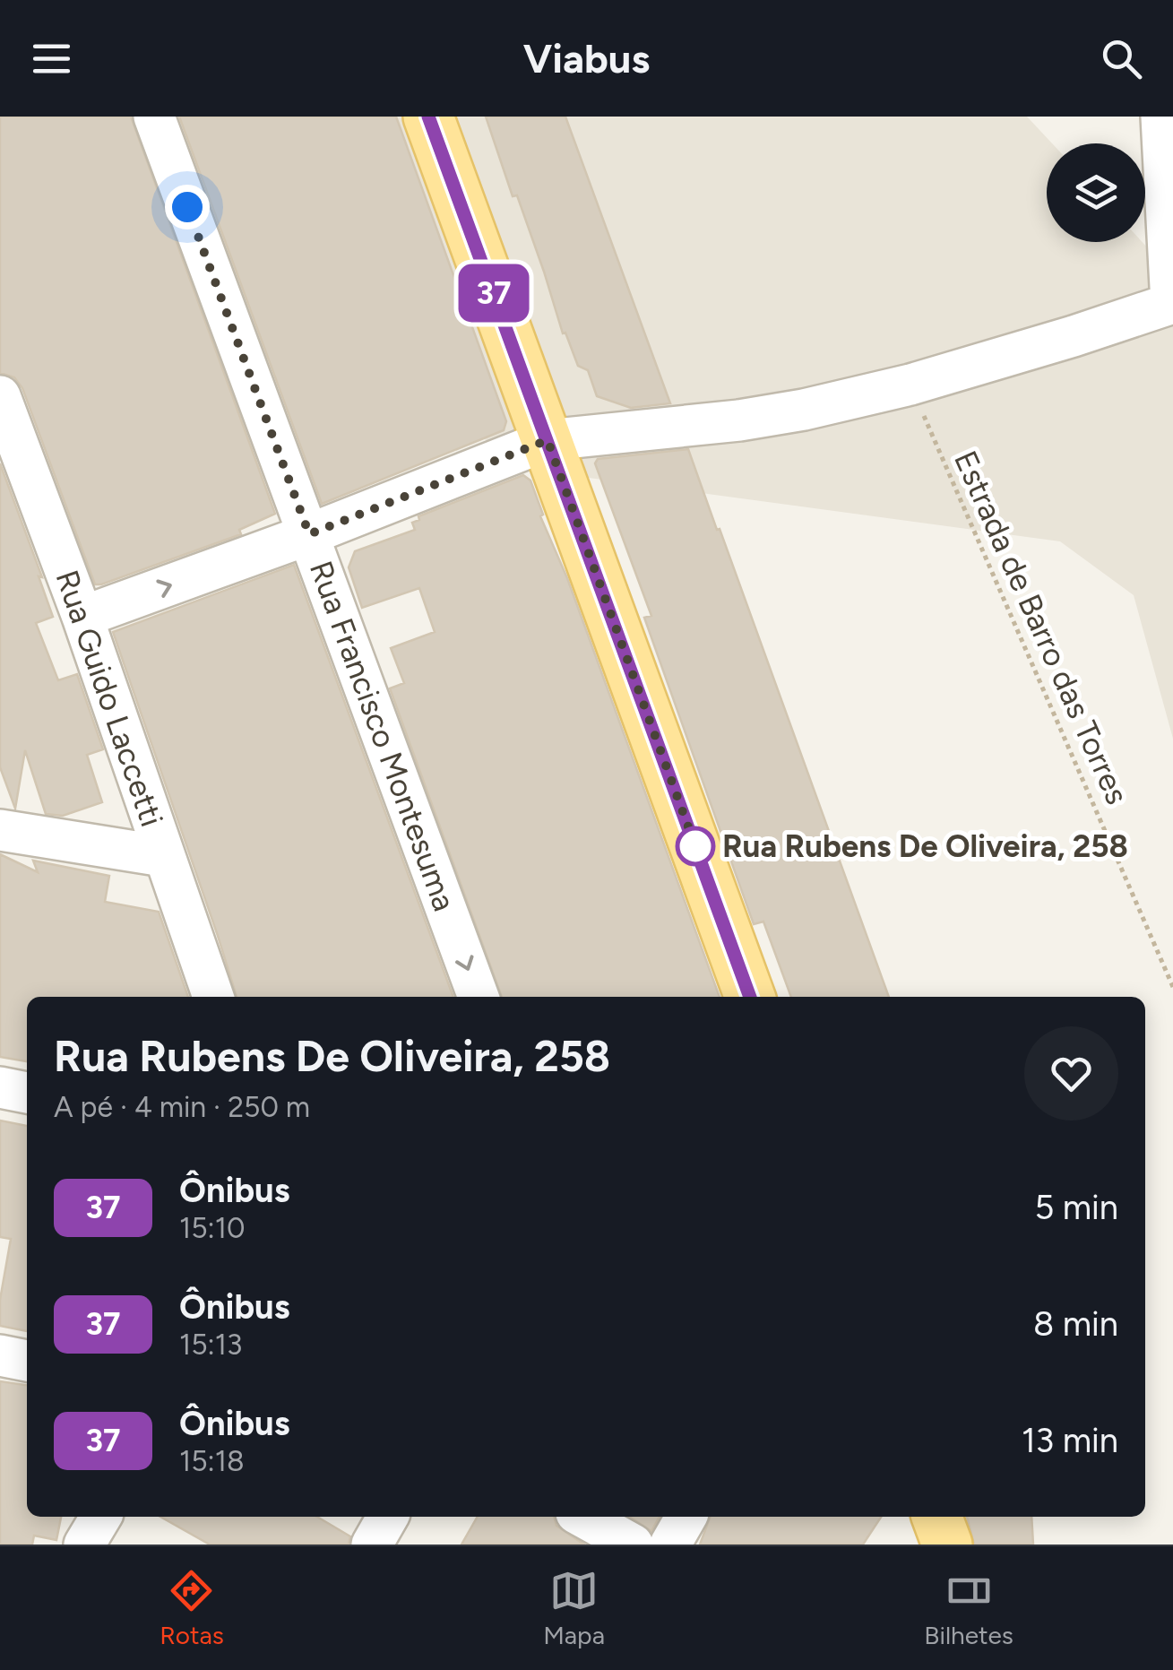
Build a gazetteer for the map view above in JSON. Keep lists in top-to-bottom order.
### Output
{
  "streets": {
    "street": ["Rua Guido Laccetti", "Rua Francisco Montesuma"],
    "path": ["Estrada de Barro das Torres"]
  },
  "one_way": ["Rua Francisco Montesuma"],
  "places": ["Rua Rubens De Oliveira, 258"],
  "lines": ["bus line 37"],
  "page": {
    "header": "Viabus",
    "on_map": "37",
    "heading": ["Rua Rubens De Oliveira, 258", "A pé · 4 min · 250 m"],
    "list": [
      {
        "mark": "37",
        "name": "Ônibus",
        "note": "15:10",
        "value": "5 min"
      },
      {
        "mark": "37",
        "name": "Ônibus",
        "note": "15:13",
        "value": "8 min"
      },
      {
        "mark": "37",
        "name": "Ônibus",
        "note": "15:18",
        "value": "13 min"
      }
    ],
    "tabs": ["Rotas", "Mapa", "Bilhetes"]
  }
}
